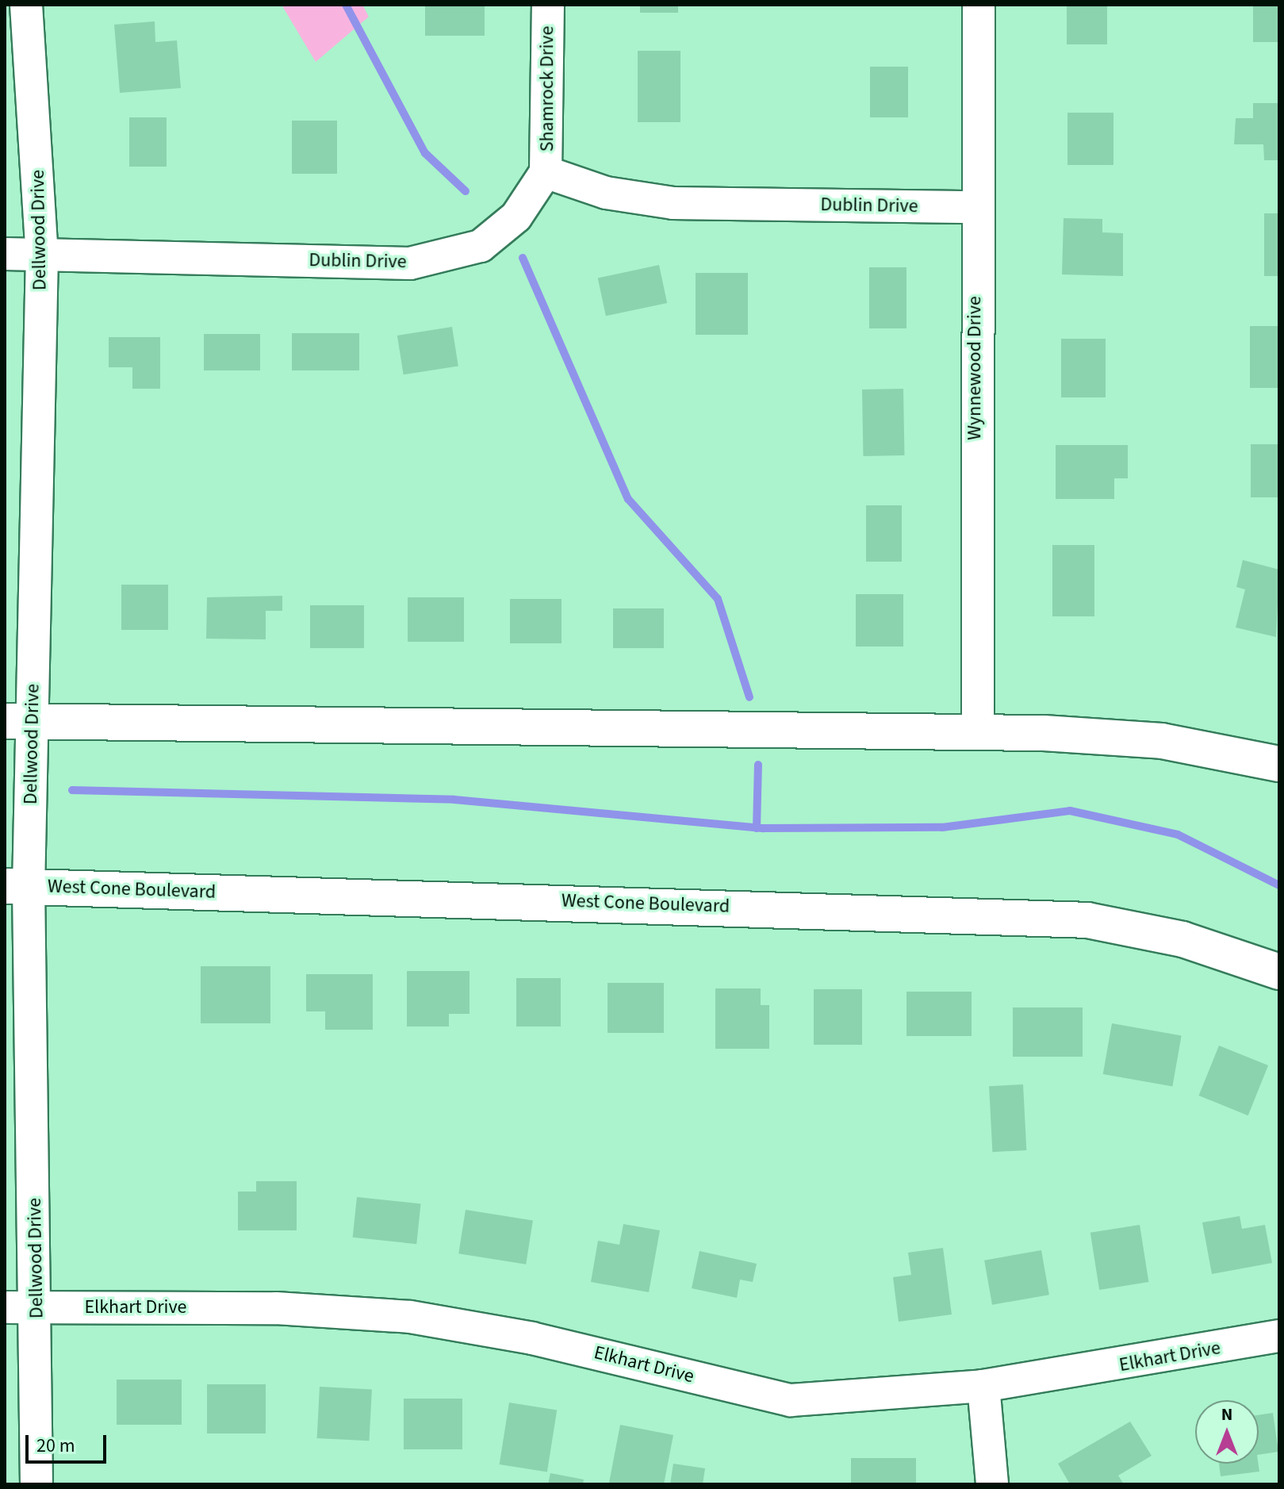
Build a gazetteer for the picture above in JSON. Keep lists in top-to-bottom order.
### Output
{
  "streets": {
    "main road": ["West Cone Boulevard"],
    "street": [
      "Shamrock Drive",
      "Dublin Drive",
      "Dellwood Drive",
      "Wynnewood Drive",
      "Elkhart Drive"
    ]
  },
  "crossings": [
    ["Shamrock Drive", "Dublin Drive"],
    ["Dublin Drive", "Dellwood Drive"],
    ["Dublin Drive", "Wynnewood Drive"],
    ["Dellwood Drive", "West Cone Boulevard"],
    ["Dellwood Drive", "Elkhart Drive"]
  ],
  "scale_bar": "20 m",
  "north": "top"
}
